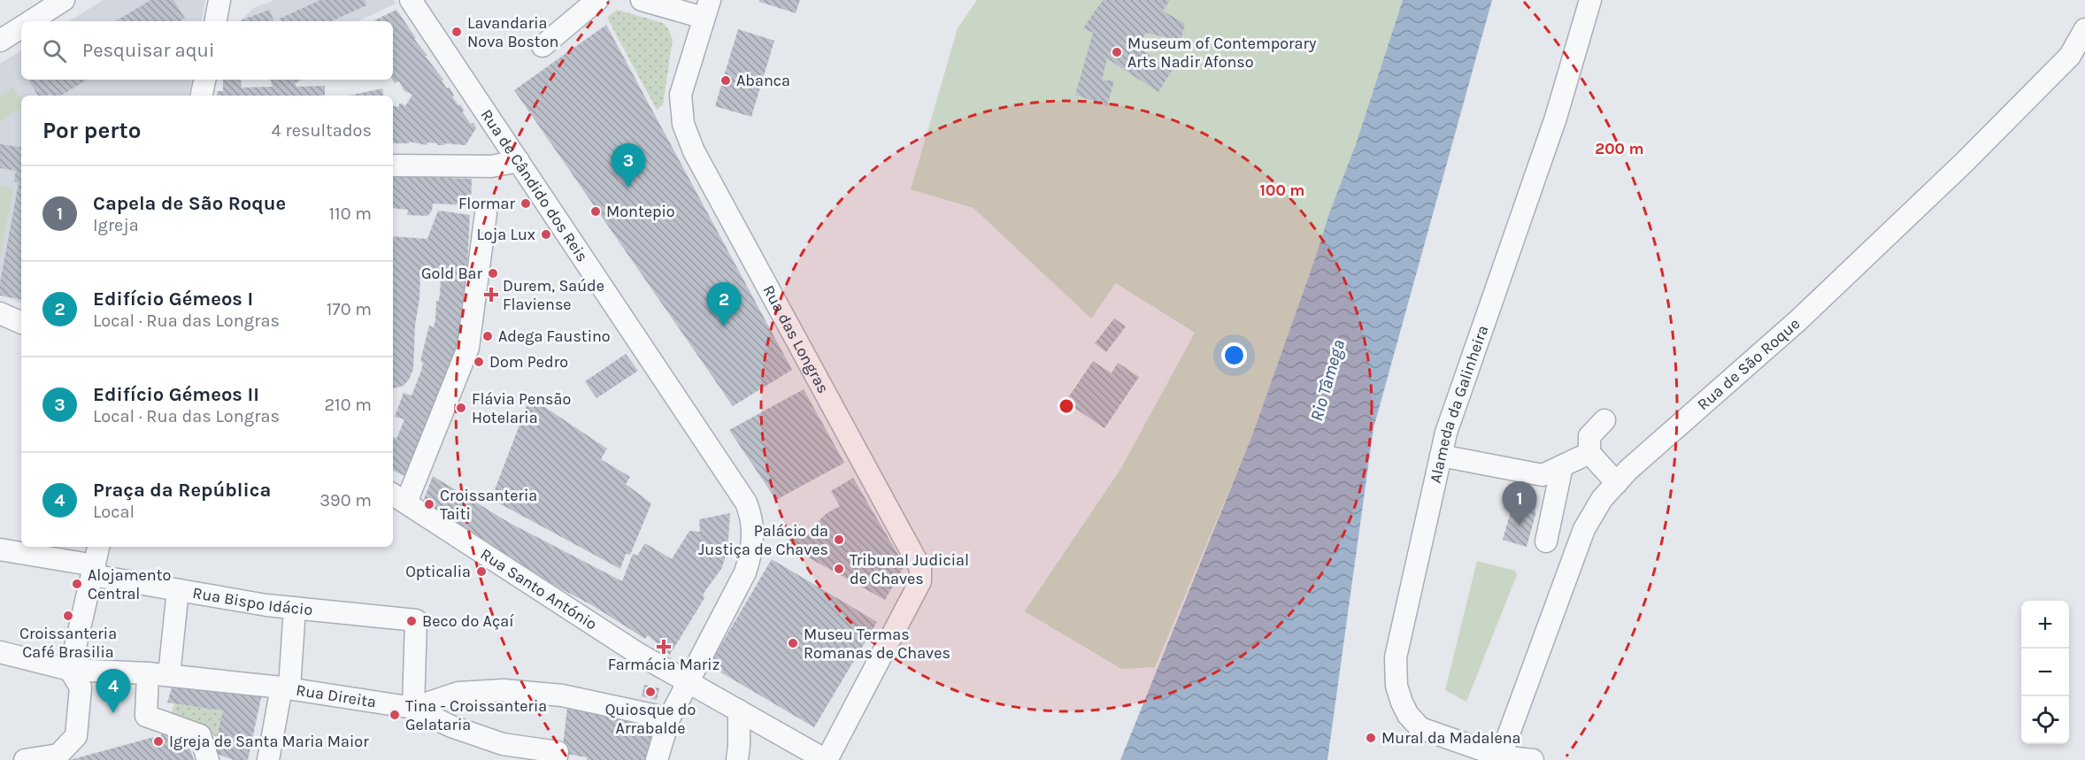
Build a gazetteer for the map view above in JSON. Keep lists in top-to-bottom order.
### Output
{
  "streets": {
    "street": [
      "Rua de Cândido dos Reis",
      "Rua das Longras",
      "Rua de São Roque",
      "Alameda da Galinheira",
      "Rua Santo António",
      "Rua Bispo Idácio",
      "Rua Direita"
    ]
  },
  "crossings": [
    ["Rua de Cândido dos Reis", "Rua Santo António"],
    ["Rua de Cândido dos Reis", "Rua Direita"],
    ["Rua das Longras", "Rua Santo António"],
    ["Rua de São Roque", "Alameda da Galinheira"],
    ["Rua Bispo Idácio", "Rua Direita"]
  ],
  "water": ["Rio Tâmega"],
  "places": {
    "other": [
      "Lavandaria Nova Boston",
      "Museum of Contemporary Arts Nadir Afonso",
      "Abanca",
      "Flormar",
      "Montepio",
      "Loja Lux",
      "Gold Bar",
      "Adega Faustino",
      "Dom Pedro",
      "Flávia Pensão Hotelaria",
      "Croissanteria Taiti",
      "Palácio da Justiça de Chaves",
      "Tribunal Judicial de Chaves",
      "Opticalia",
      "Alojamento Central",
      "Croissanteria Café Brasilia",
      "Beco do Açaí",
      "Museu Termas Romanas de Chaves",
      "Quiosque do Arrabalde",
      "Tina - Croissanteria Gelataria",
      "Mural da Madalena",
      "Igreja de Santa Maria Maior"
    ],
    "health": ["Durem, Saúde Flaviense", "Farmácia Mariz"]
  },
  "page": {
    "search": "Pesquisar aqui",
    "heading": ["Por perto", "4 resultados"],
    "pins": [
      "3",
      "2",
      "1",
      "4"
    ],
    "list": [
      {
        "mark": "1",
        "name": "Capela de São Roque",
        "note": "Igreja",
        "value": "110 m"
      },
      {
        "mark": "2",
        "name": "Edifício Gémeos I",
        "note": "Local · Rua das Longras",
        "value": "170 m"
      },
      {
        "mark": "3",
        "name": "Edifício Gémeos II",
        "note": "Local · Rua das Longras",
        "value": "210 m"
      },
      {
        "mark": "4",
        "name": "Praça da República",
        "note": "Local",
        "value": "390 m"
      }
    ],
    "map_buttons": ["+", "−"]
  },
  "rings": ["200 m", "100 m"]
}
